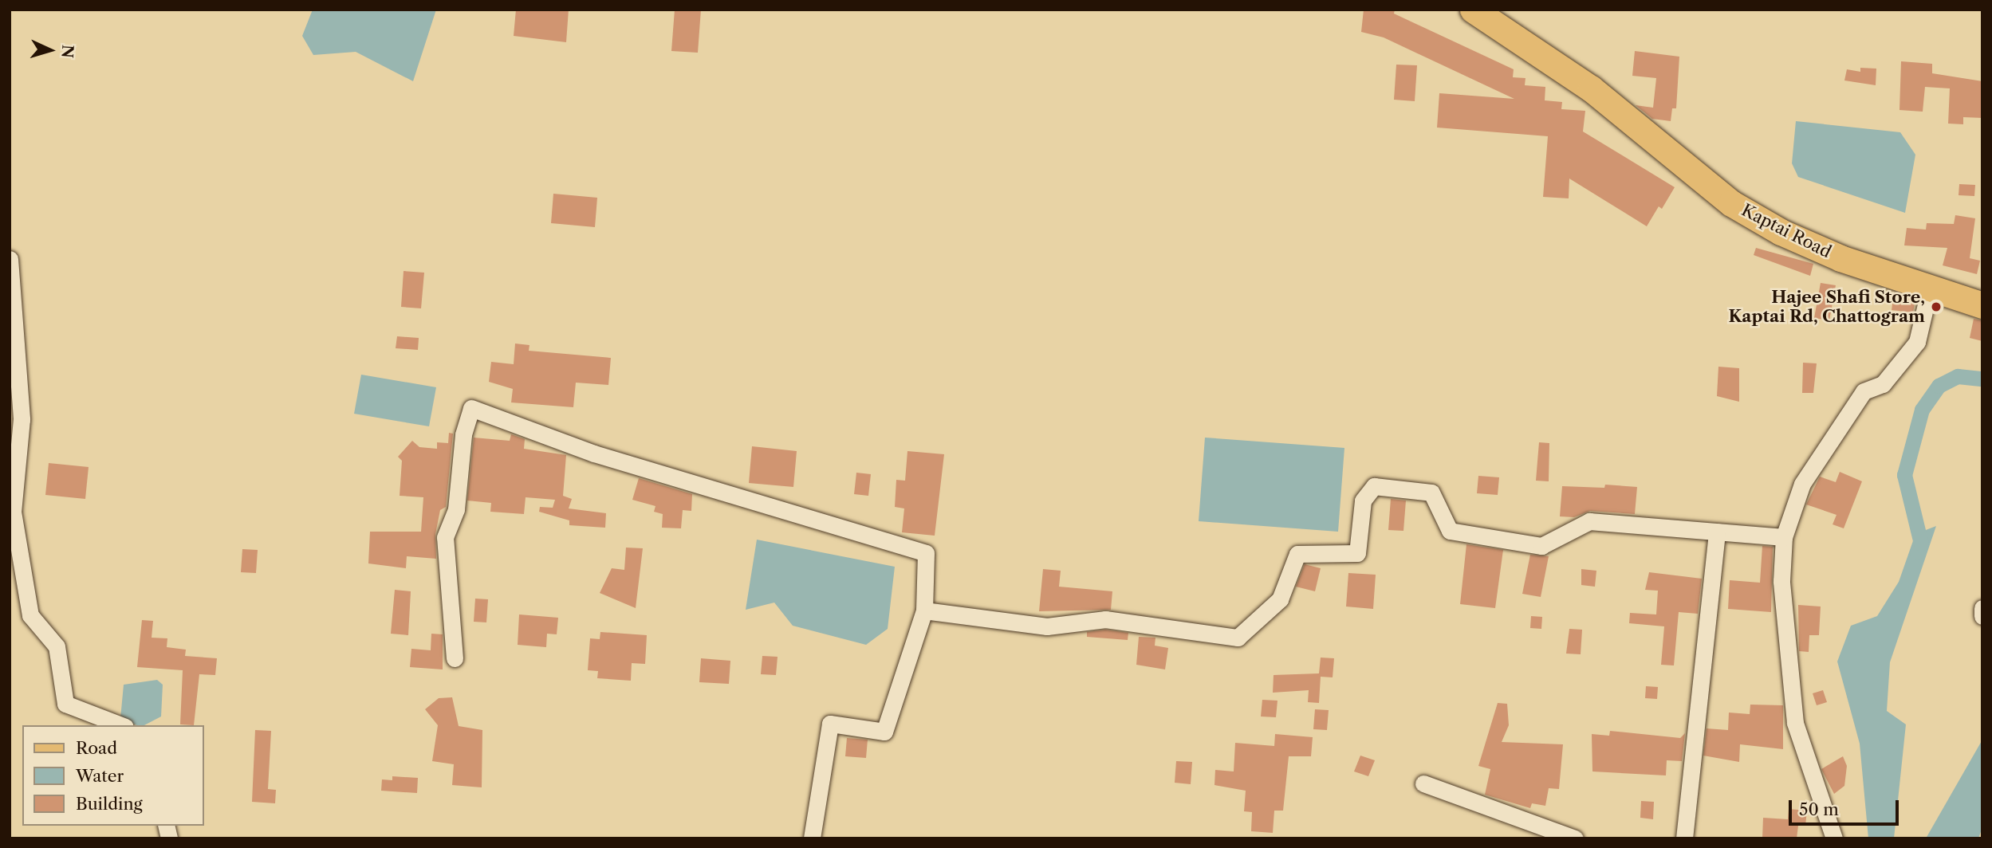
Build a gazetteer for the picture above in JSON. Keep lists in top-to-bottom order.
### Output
{
  "streets": {
    "main road": ["Kaptai Road"]
  },
  "places": ["Hajee Shafi Store, Kaptai Rd, Chattogram"],
  "legend": ["Road", "Water", "Building"],
  "scale_bar": "50 m",
  "north": "right"
}
